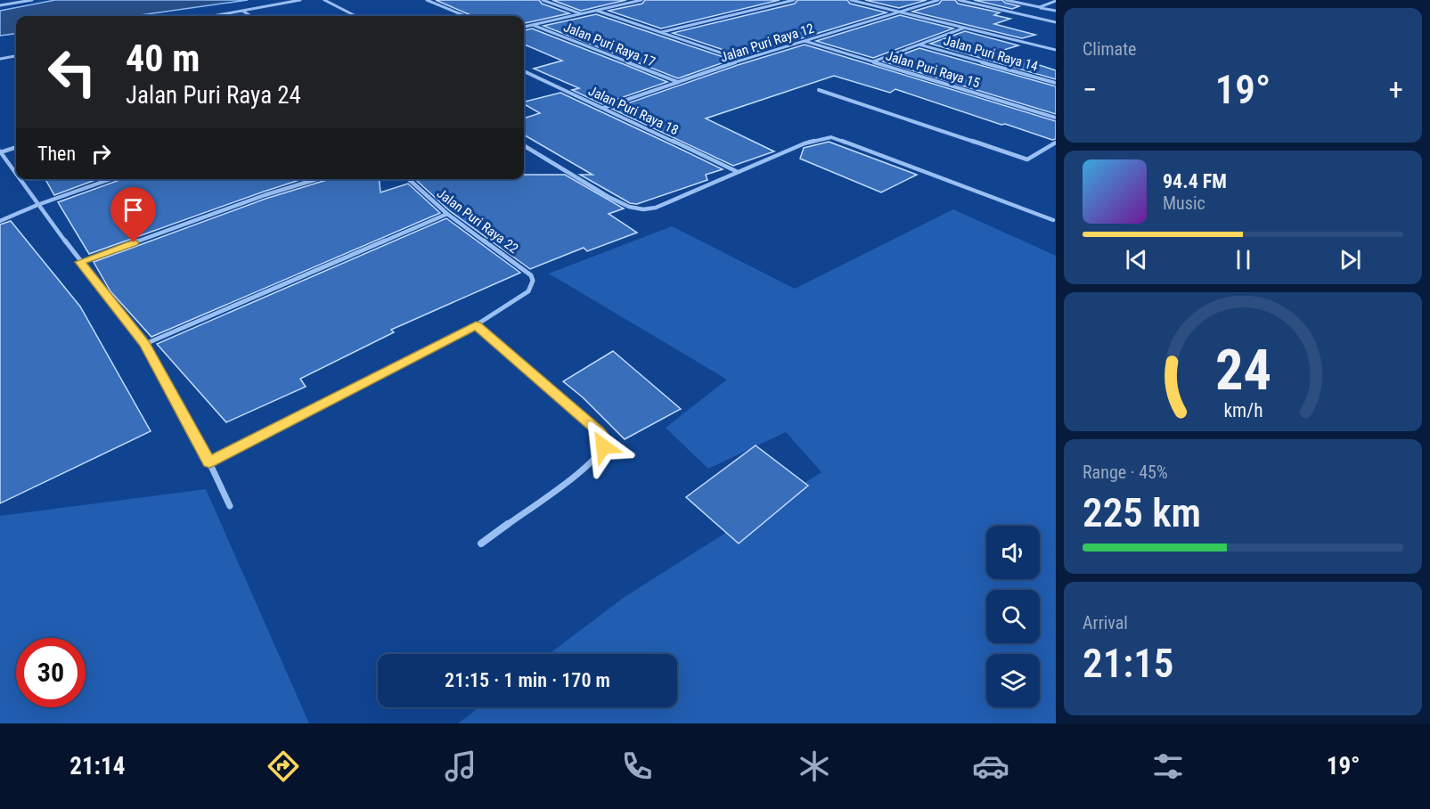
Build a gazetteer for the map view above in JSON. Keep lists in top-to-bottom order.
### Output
{
  "streets": {
    "street": [
      "Jalan Puri Raya 12",
      "Jalan Puri Raya 17",
      "Jalan Puri Raya 14",
      "Jalan Puri Raya 15",
      "Jalan Puri Raya 18",
      "Jalan Puri Raya 22"
    ]
  },
  "crossings": [
    ["Jalan Puri Raya 12", "Jalan Puri Raya 17"],
    ["Jalan Puri Raya 12", "Jalan Puri Raya 15"],
    ["Jalan Puri Raya 12", "Jalan Puri Raya 18"]
  ],
  "page": {
    "tile": [
      "Climate",
      ["Range · 45%", "225 km"],
      ["Arrival", "21:15"]
    ],
    "turn": ["40 m", "Jalan Puri Raya 24"],
    "heat": ["−", "19°", "+"],
    "then": "Then",
    "song": ["94.4 FM", "Music"],
    "limit": "30",
    "trip": "21:15 · 1 min · 170 m",
    "tabs": ["21:14", "19°"],
    "gauge": ["24", "km/h"]
  }
}
